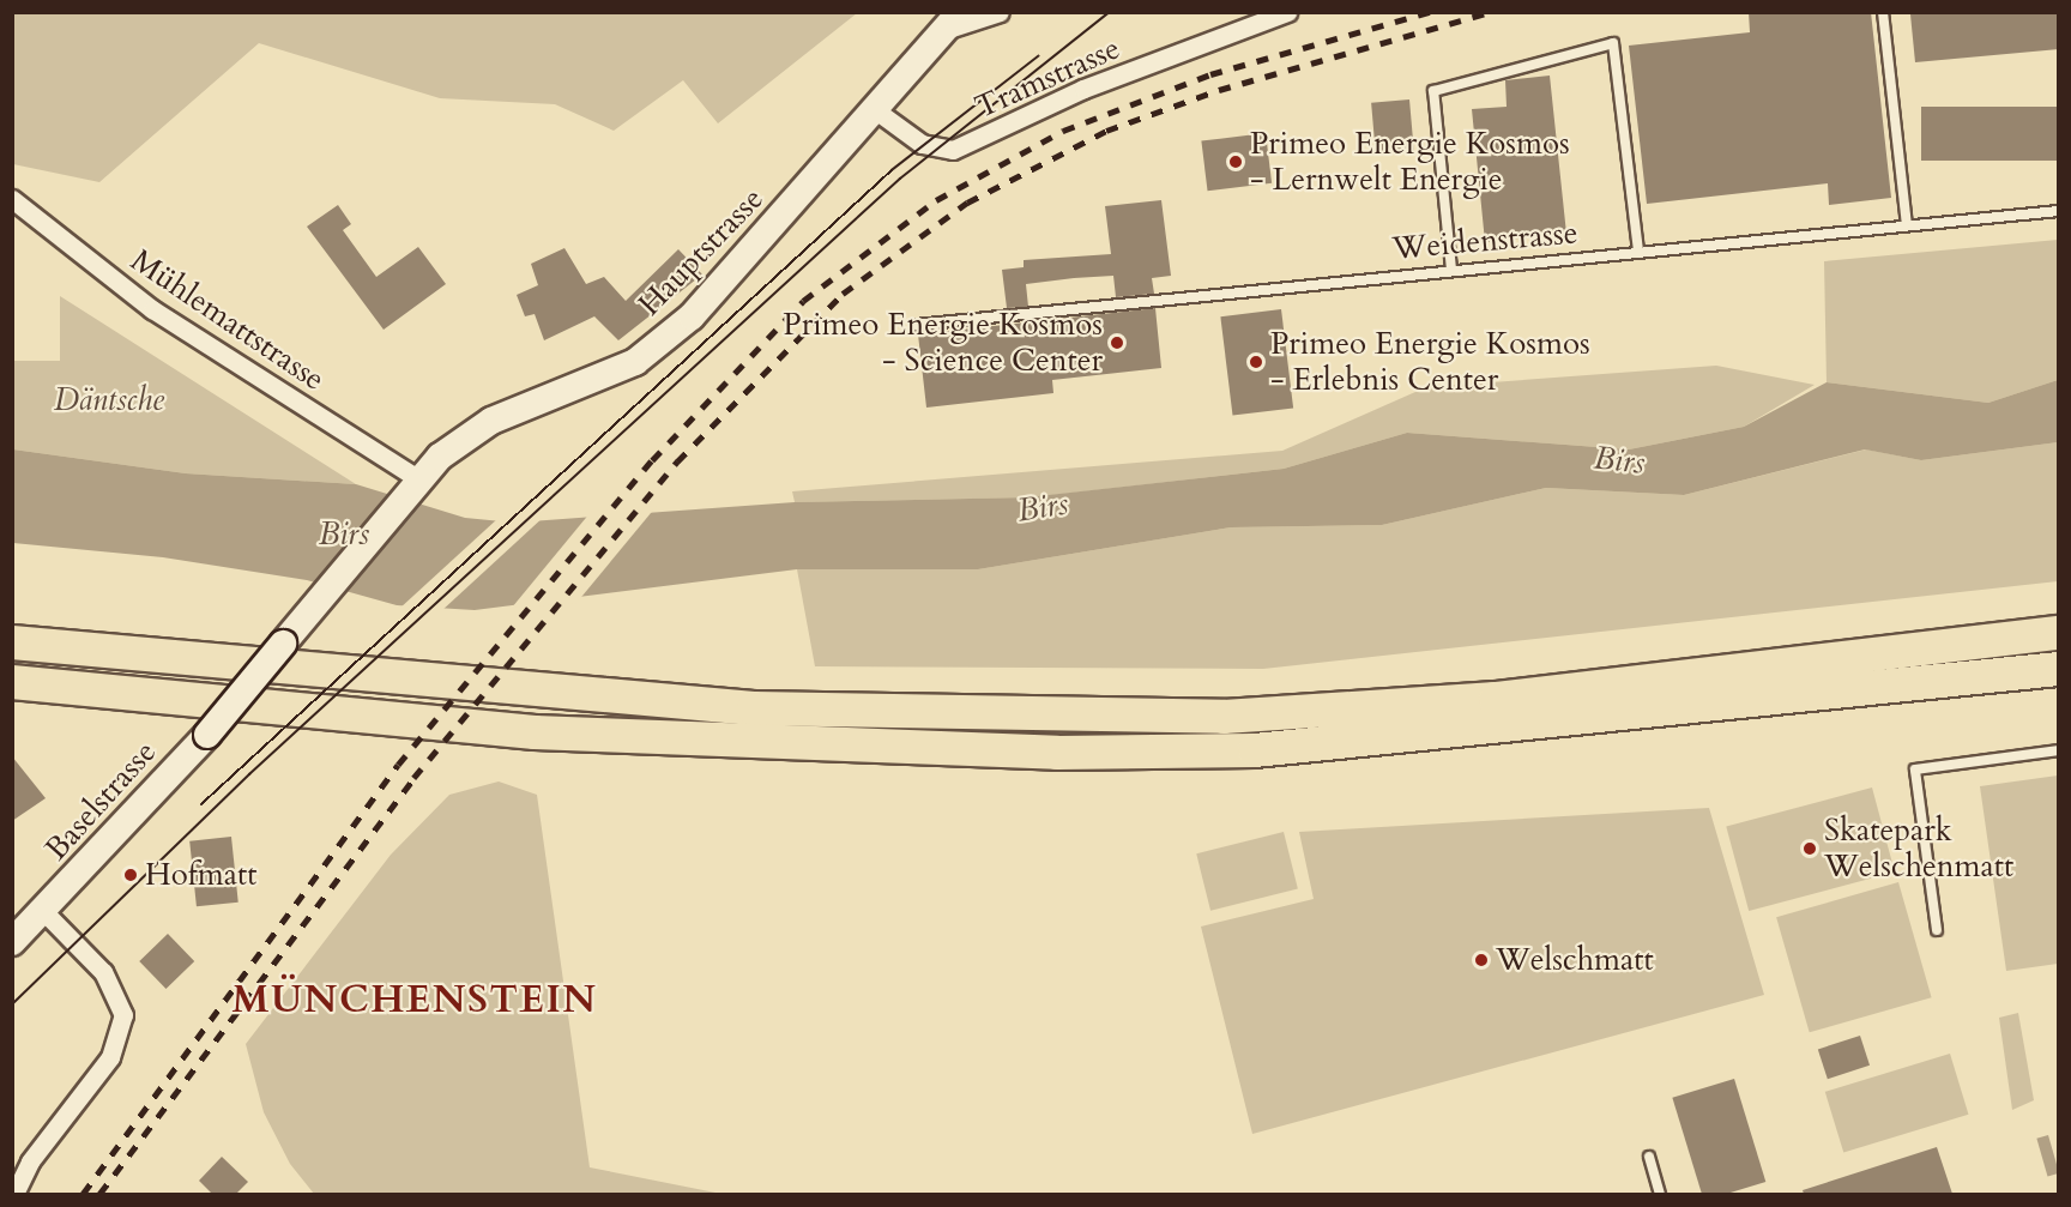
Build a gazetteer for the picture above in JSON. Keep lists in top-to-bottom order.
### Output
{
  "streets": {
    "main road": ["Hauptstrasse", "Baselstrasse"],
    "street": ["Tramstrasse", "Mühlemattstrasse"],
    "lane": ["Weidenstrasse"]
  },
  "crossings": [
    ["Tramstrasse", "Hauptstrasse"],
    ["Hauptstrasse", "Mühlemattstrasse"],
    ["Hauptstrasse", "Baselstrasse"]
  ],
  "districts": ["MÜNCHENSTEIN"],
  "water": ["Birs"],
  "parks": ["Däntsche"],
  "places": [
    "Primeo Energie Kosmos - Lernwelt Energie",
    "Primeo Energie Kosmos - Science Center",
    "Primeo Energie Kosmos - Erlebnis Center",
    "Skatepark Welschenmatt",
    "Hofmatt",
    "Welschmatt"
  ]
}
